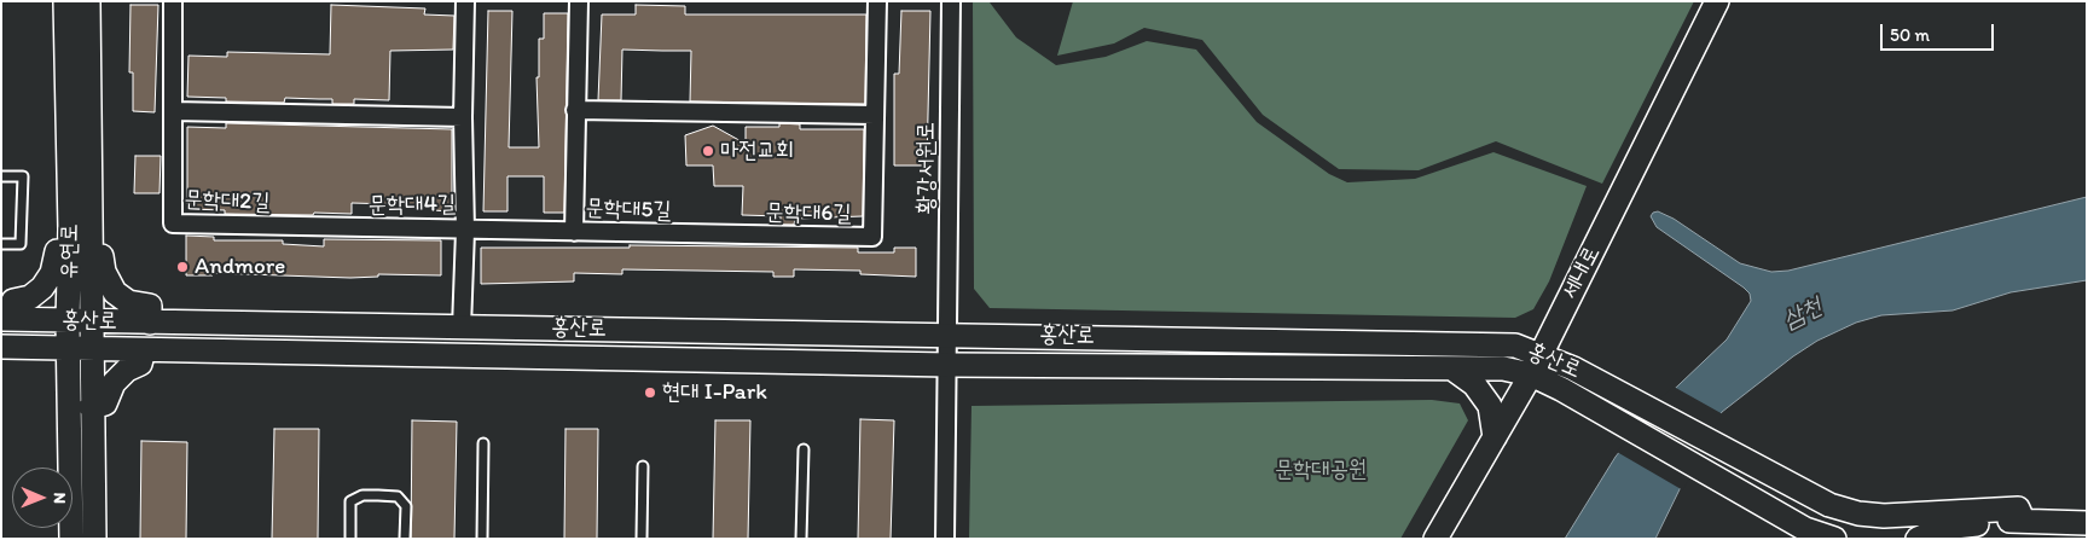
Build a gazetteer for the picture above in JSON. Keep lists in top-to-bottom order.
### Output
{
  "streets": {
    "street": [
      "황강서원로",
      "문학대2길",
      "문학대4길",
      "문학대5길",
      "문학대6길",
      "유연로",
      "세내로",
      "홍산로"
    ]
  },
  "crossings": [
    ["황강서원로", "홍산로"],
    ["문학대2길", "문학대4길"],
    ["문학대5길", "문학대6길"],
    ["유연로", "홍산로"],
    ["세내로", "홍산로"]
  ],
  "water": ["삼천"],
  "parks": ["문학대공원"],
  "places": ["마전교회", "Andmore", "현대 I-Park"],
  "scale_bar": "50 m",
  "north": "right"
}
